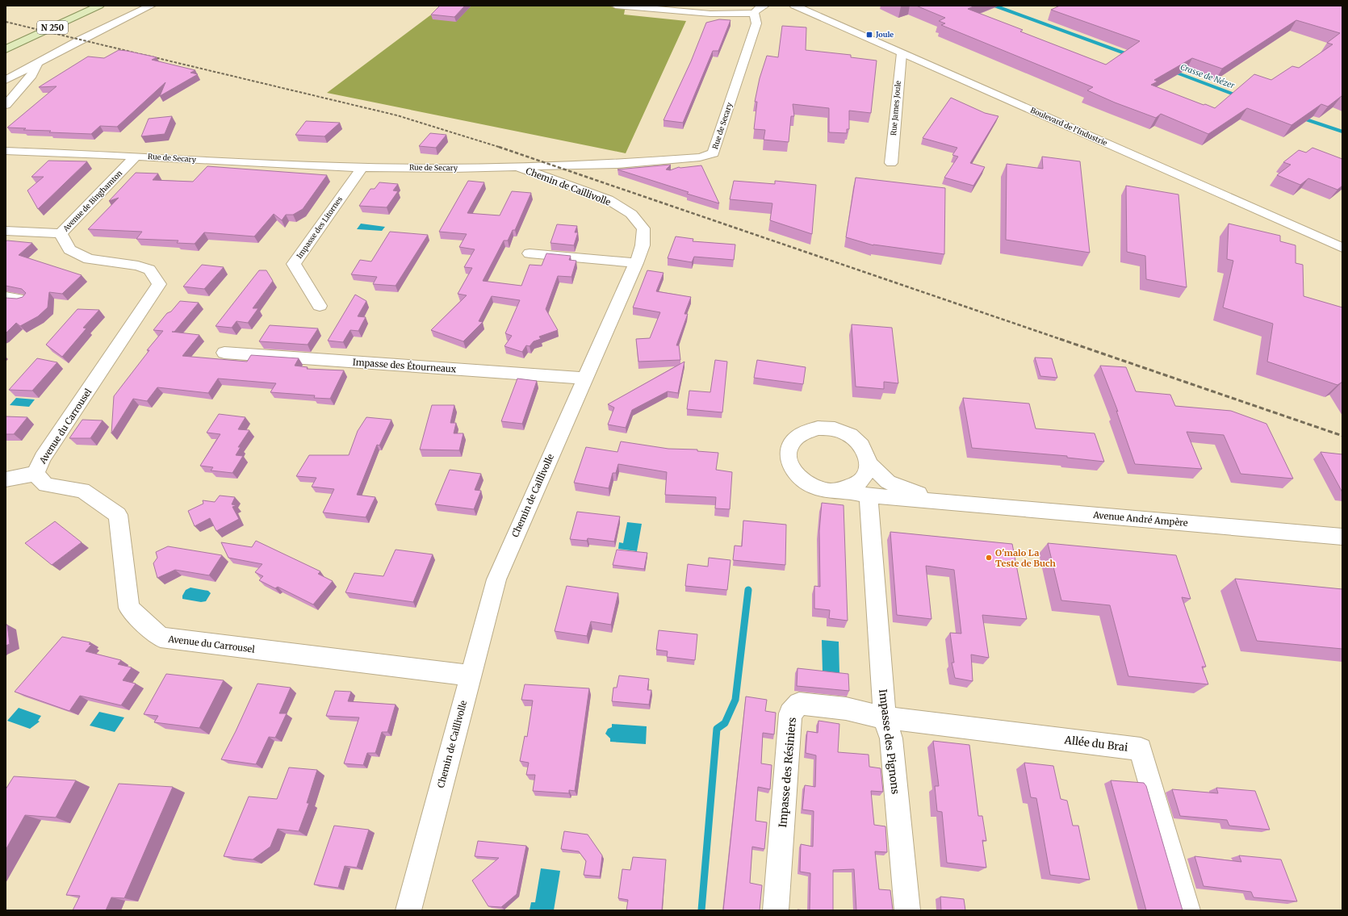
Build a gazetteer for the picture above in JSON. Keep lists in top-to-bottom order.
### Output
{
  "streets": {
    "main road": ["N 250"],
    "street": [
      "Rue James Joule",
      "Rue de Secary",
      "Boulevard de l'Industrie",
      "Chemin de Caillivolle",
      "Avenue de Binghamton",
      "Impasse des Litornes",
      "Impasse des Étourneaux",
      "Avenue du Carrousel",
      "Avenue André Ampère",
      "Impasse des Pignons",
      "Allée du Brai",
      "Impasse des Résiniers"
    ]
  },
  "crossings": [
    ["Rue James Joule", "Boulevard de l'Industrie"],
    ["Rue de Secary", "Chemin de Caillivolle"],
    ["Rue de Secary", "Avenue de Binghamton"],
    ["Rue de Secary", "Impasse des Litornes"],
    ["Chemin de Caillivolle", "Impasse des Étourneaux"],
    ["Chemin de Caillivolle", "Avenue du Carrousel"],
    ["Avenue de Binghamton", "Avenue du Carrousel"],
    ["Avenue André Ampère", "Impasse des Pignons"],
    ["Impasse des Pignons", "Allée du Brai"],
    ["Impasse des Pignons", "Impasse des Résiniers"],
    ["Allée du Brai", "Impasse des Résiniers"]
  ],
  "water": ["Crasse de Nézer"],
  "places": {
    "transit": ["Joule"],
    "other": ["O'malo La Teste de Buch"]
  }
}
